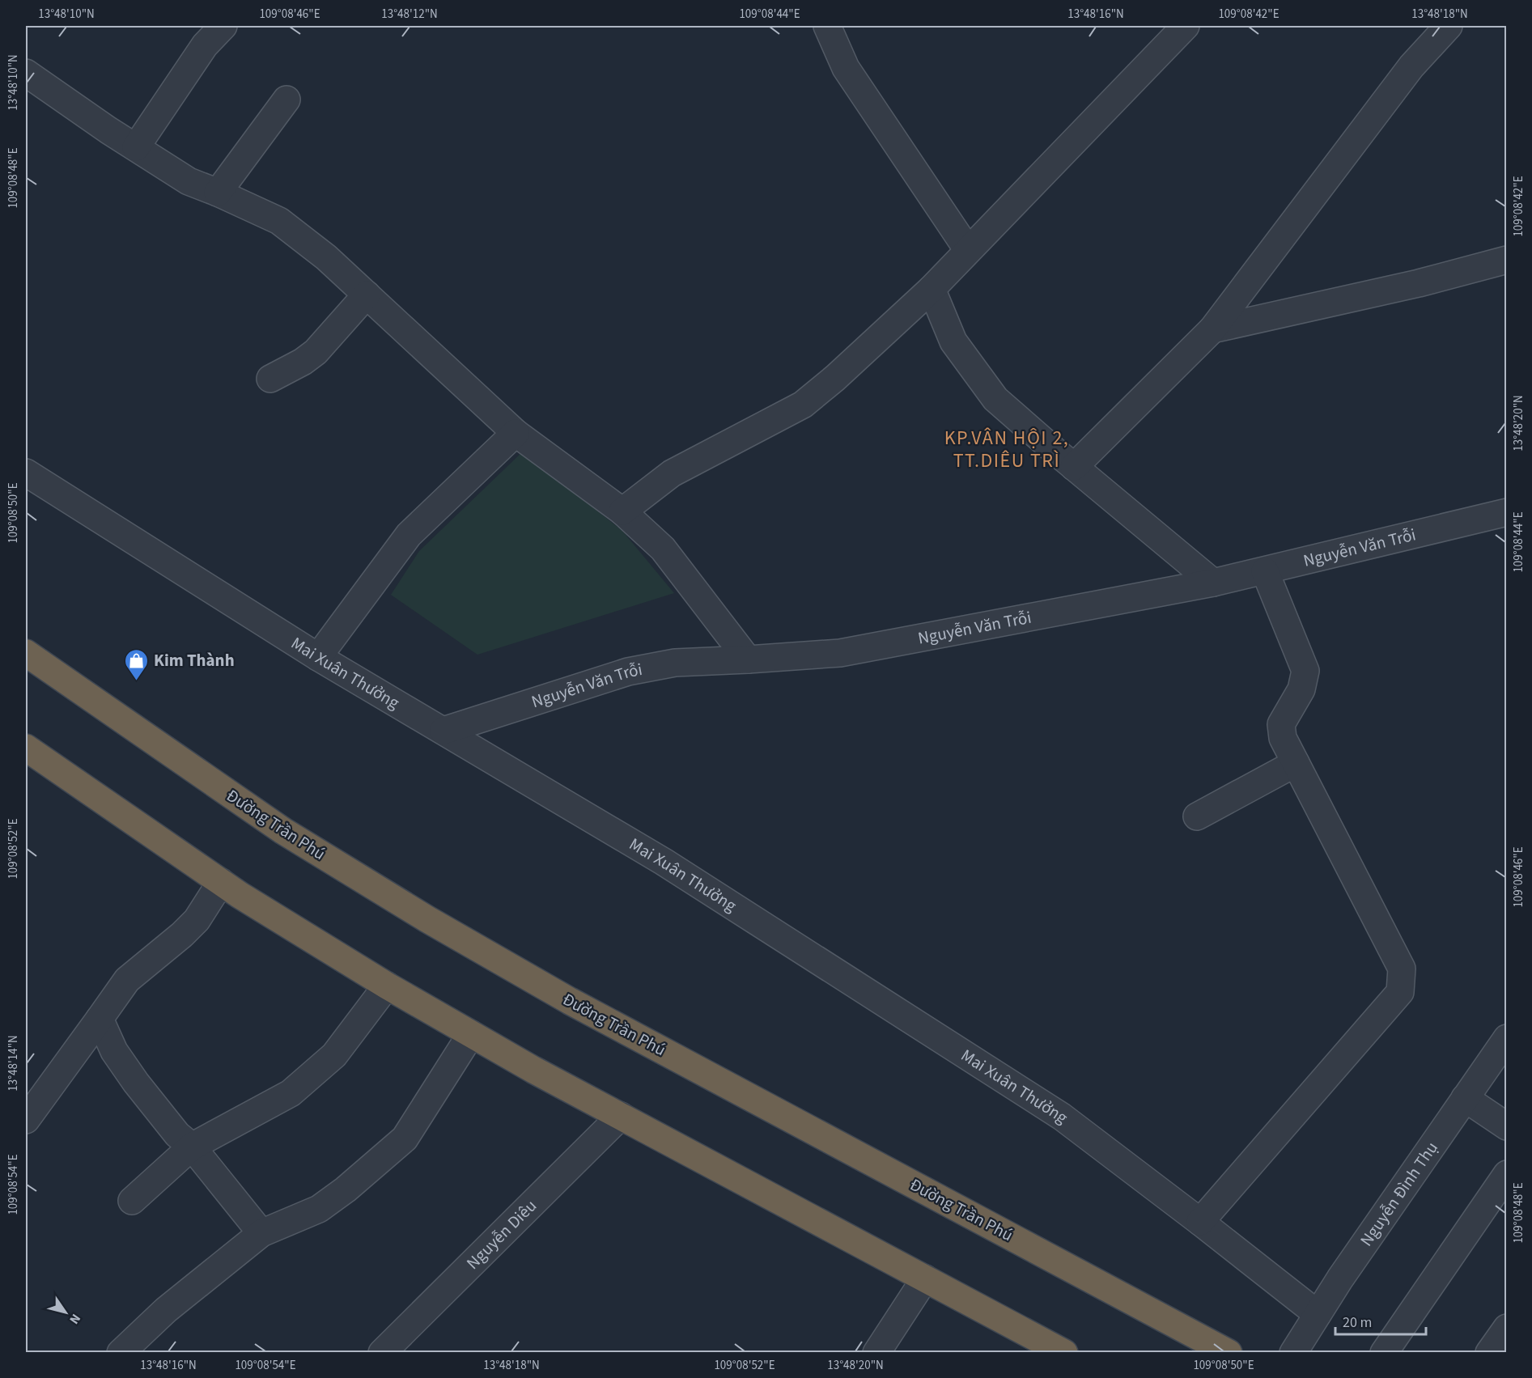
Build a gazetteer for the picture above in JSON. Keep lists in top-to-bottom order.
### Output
{
  "streets": {
    "highway": ["Đường Trần Phú"],
    "street": [
      "Nguyễn Văn Trỗi",
      "Mai Xuân Thưởng",
      "Nguyễn Đình Thụ",
      "Nguyễn Diêu"
    ]
  },
  "crossings": [
    ["Nguyễn Văn Trỗi", "Mai Xuân Thưởng"],
    ["Mai Xuân Thưởng", "Nguyễn Đình Thụ"]
  ],
  "districts": ["KP.VÂN HỘI 2, TT.DIÊU TRÌ"],
  "places": {
    "shop": ["Kim Thành"]
  },
  "scale_bar": "20 m",
  "north": "bottom right",
  "coordinates": [
    "13°48'10\"N",
    "109°08'46\"E",
    "13°48'12\"N",
    "109°08'44\"E",
    "13°48'16\"N",
    "109°08'42\"E",
    "13°48'18\"N",
    "109°08'48\"E",
    "13°48'20\"N",
    "109°08'50\"E",
    "109°08'52\"E",
    "13°48'14\"N",
    "109°08'54\"E"
  ]
}
